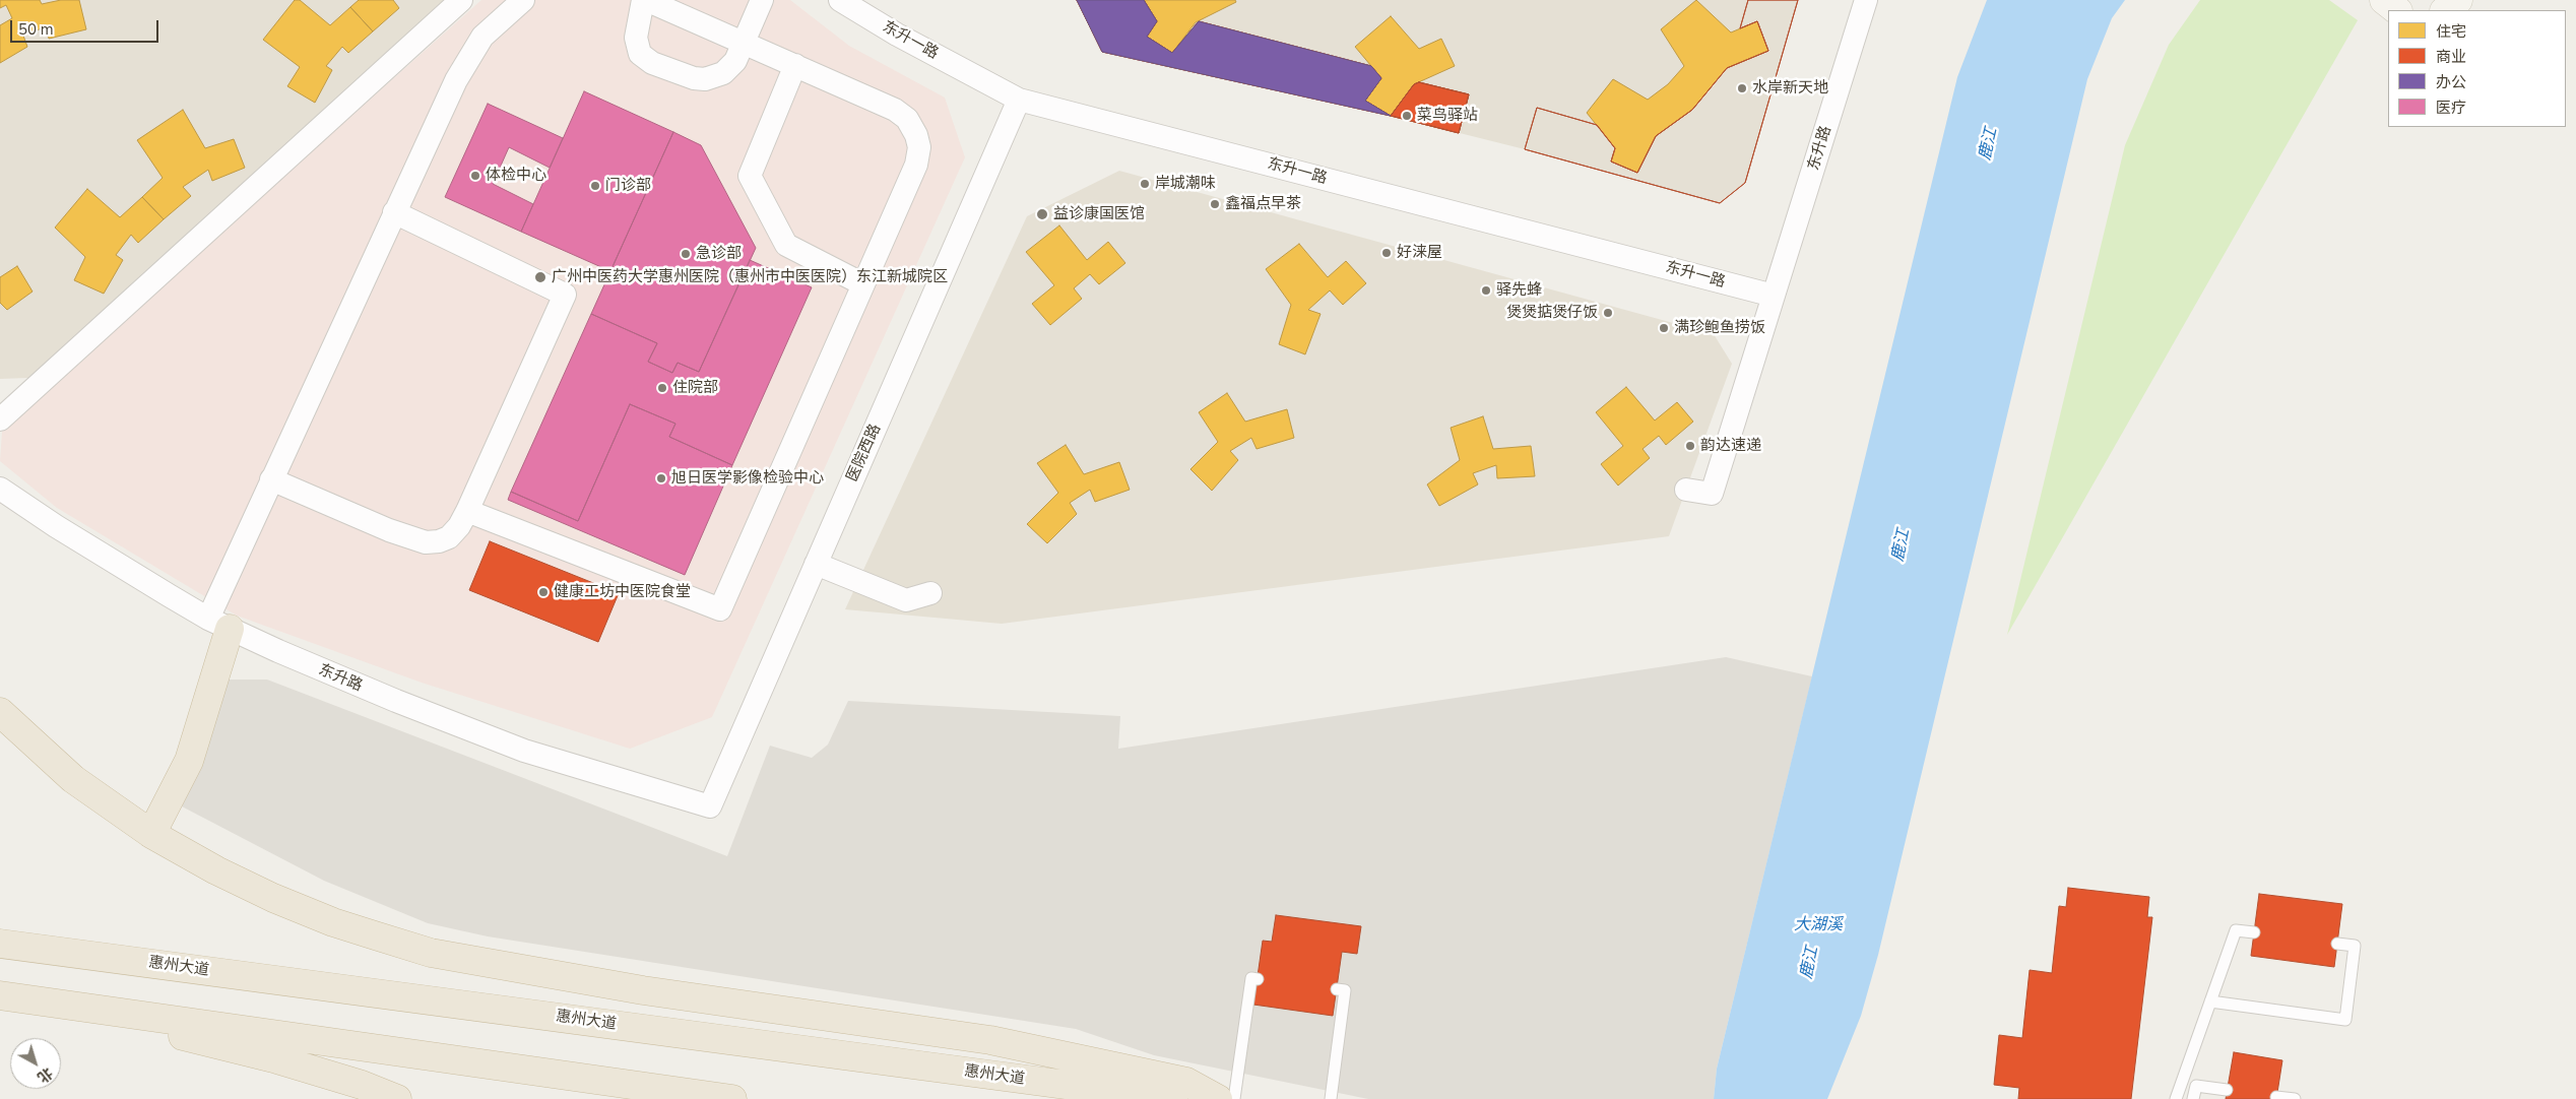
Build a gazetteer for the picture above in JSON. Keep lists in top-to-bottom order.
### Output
{
  "streets": {
    "highway": ["惠州大道"],
    "street": ["东升一路", "东升路", "医院西路"]
  },
  "crossings": [
    ["东升一路", "东升路"],
    ["东升一路", "医院西路"],
    ["东升路", "医院西路"]
  ],
  "water": ["鹿江", "大湖溪"],
  "places": [
    "水岸新天地",
    "菜鸟驿站",
    "体检中心",
    "岸城潮味",
    "门诊部",
    "鑫福点早茶",
    "益诊康国医馆",
    "好涞屋",
    "急诊部",
    "广州中医药大学惠州医院（惠州市中医医院）东江新城院区",
    "驿先蜂",
    "煲煲掂煲仔饭",
    "满珍鲍鱼捞饭",
    "住院部",
    "韵达速递",
    "旭日医学影像检验中心",
    "健康工坊中医院食堂"
  ],
  "legend": [
    "住宅",
    "商业",
    "办公",
    "医疗"
  ],
  "scale_bar": "50 m",
  "north": "bottom right"
}
